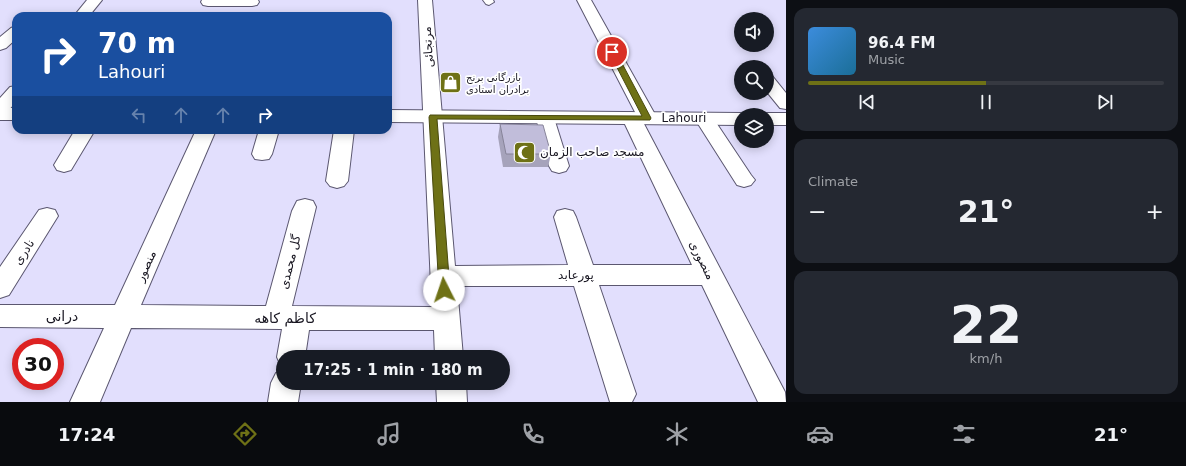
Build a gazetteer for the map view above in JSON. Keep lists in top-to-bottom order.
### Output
{
  "streets": {
    "street": [
      "مرتجائی",
      "Lahouri",
      "نادری",
      "منصوری",
      "گل محمدی",
      "منصور",
      "پورعابد",
      "درانی",
      "کاظم کاهه"
    ]
  },
  "crossings": [
    ["مرتجائی", "Lahouri"],
    ["مرتجائی", "پورعابد"],
    ["مرتجائی", "کاظم کاهه"],
    ["Lahouri", "منصوری"],
    ["منصوری", "پورعابد"],
    ["گل محمدی", "کاظم کاهه"],
    ["منصور", "درانی"],
    ["منصور", "کاظم کاهه"],
    ["درانی", "کاظم کاهه"]
  ],
  "places": {
    "shop": ["بازرگانی برنج برادران استادی"],
    "mosque": ["مسجد صاحب الزمان"]
  },
  "page": {
    "turn": ["70 m", "Lahouri"],
    "song": ["96.4 FM", "Music"],
    "tile": [
      "Climate",
      ["22", "km/h"]
    ],
    "heat": ["−", "21°", "+"],
    "limit": "30",
    "trip": "17:25 · 1 min · 180 m",
    "tabs": ["17:24", "21°"]
  }
}
